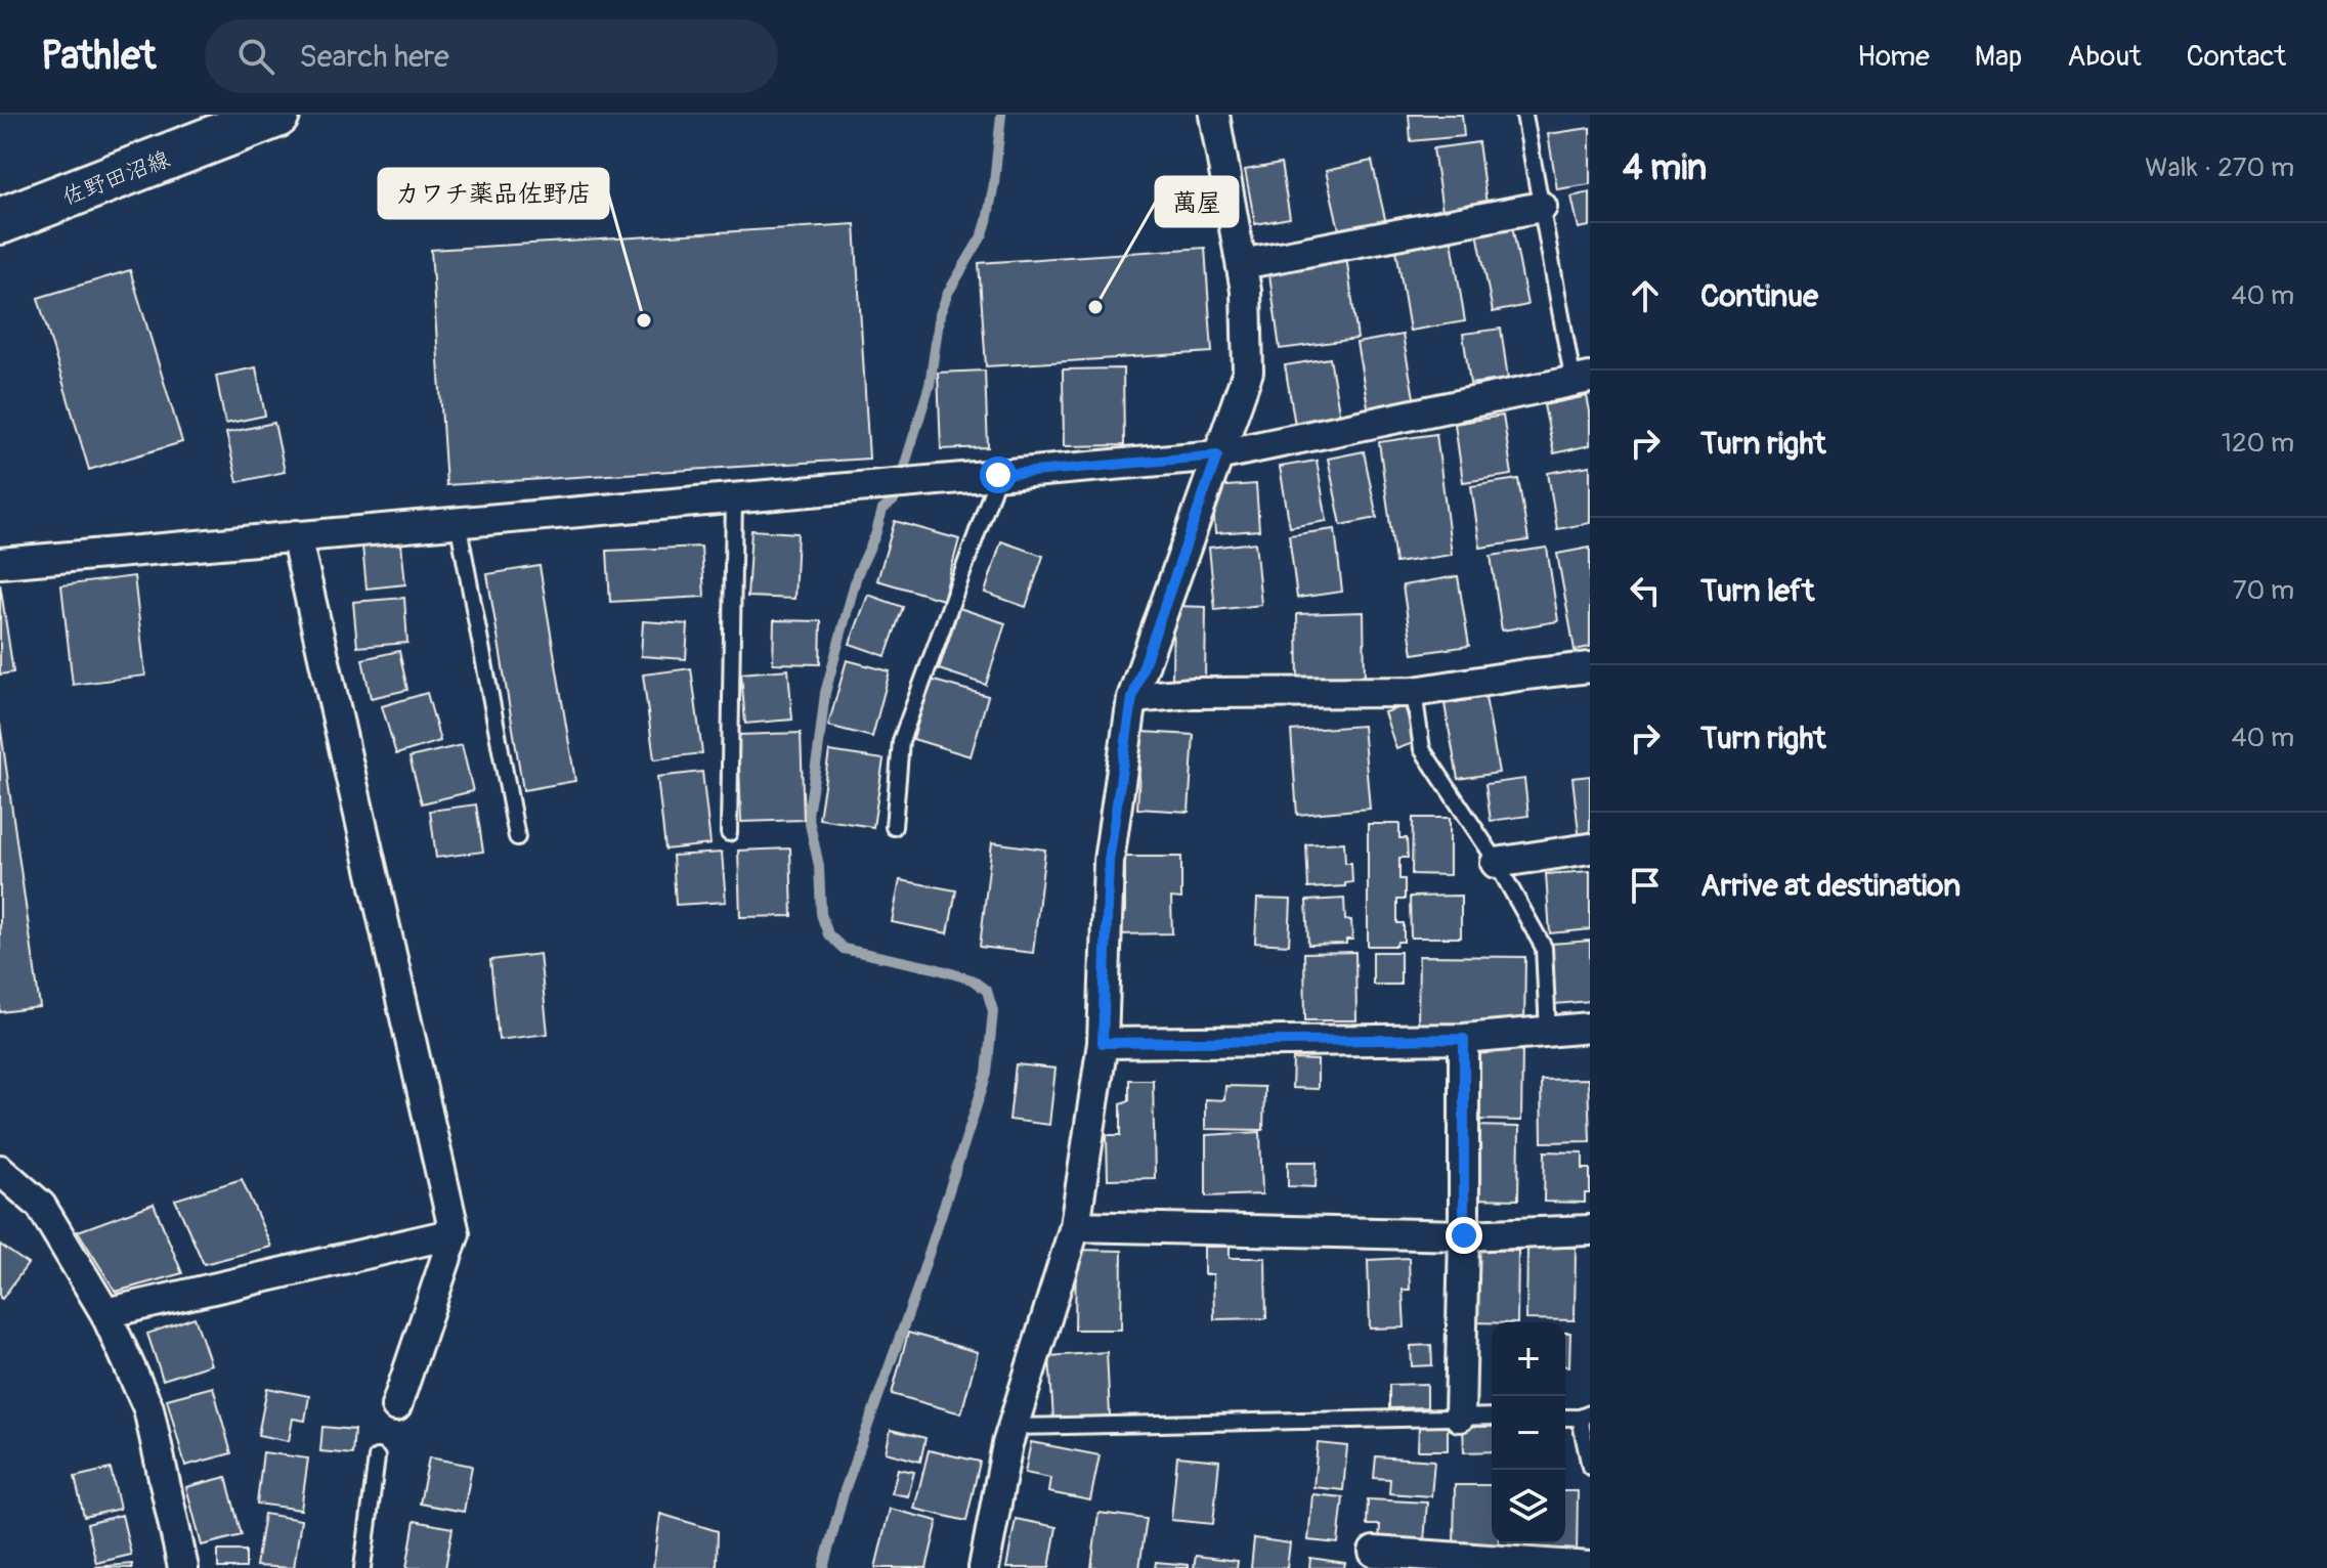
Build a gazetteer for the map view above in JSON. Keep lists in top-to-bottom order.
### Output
{
  "streets": {
    "main road": ["佐野田沼線"]
  },
  "places": ["萬屋", "カワチ薬品佐野店"],
  "page": {
    "header": "Pathlet",
    "search": "Search here",
    "nav": [
      "Home",
      "Map",
      "About",
      "Contact"
    ],
    "heading": ["4 min", "Walk · 270 m"],
    "list": [
      ["Continue", "40 m"],
      ["Turn right", "120 m"],
      ["Turn left", "70 m"],
      ["Turn right", "40 m"],
      "Arrive at destination"
    ],
    "map_buttons": ["+", "−"]
  }
}
